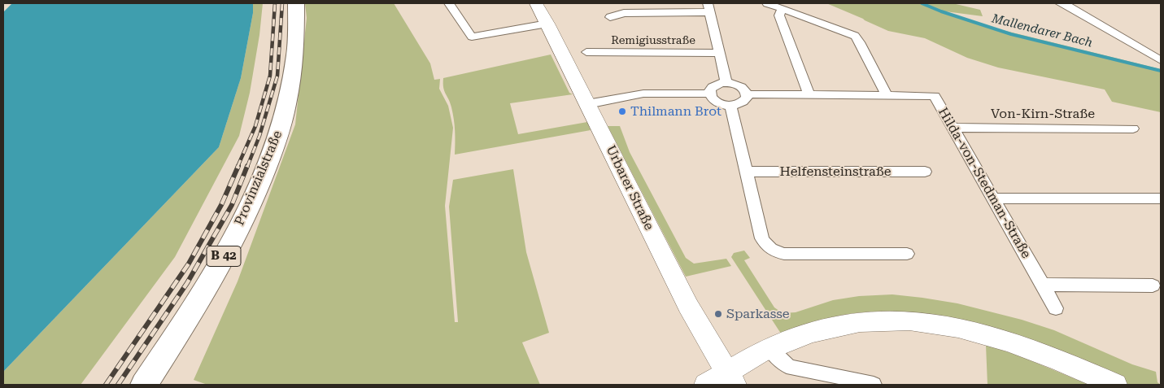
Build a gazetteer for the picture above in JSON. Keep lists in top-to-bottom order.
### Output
{
  "streets": {
    "main road": ["Provinzialstraße", "B 42"],
    "street": [
      "Remigiusstraße",
      "Von-Kirn-Straße",
      "Helfensteinstraße",
      "Hilda-von-Stedman-Straße",
      "Urbarer Straße"
    ]
  },
  "crossings": [
    ["Remigiusstraße", "Hilda-von-Stedman-Straße"],
    ["Von-Kirn-Straße", "Hilda-von-Stedman-Straße"]
  ],
  "water": ["Mallendarer Bach"],
  "places": ["Thilmann Brot", "Sparkasse"]
}
